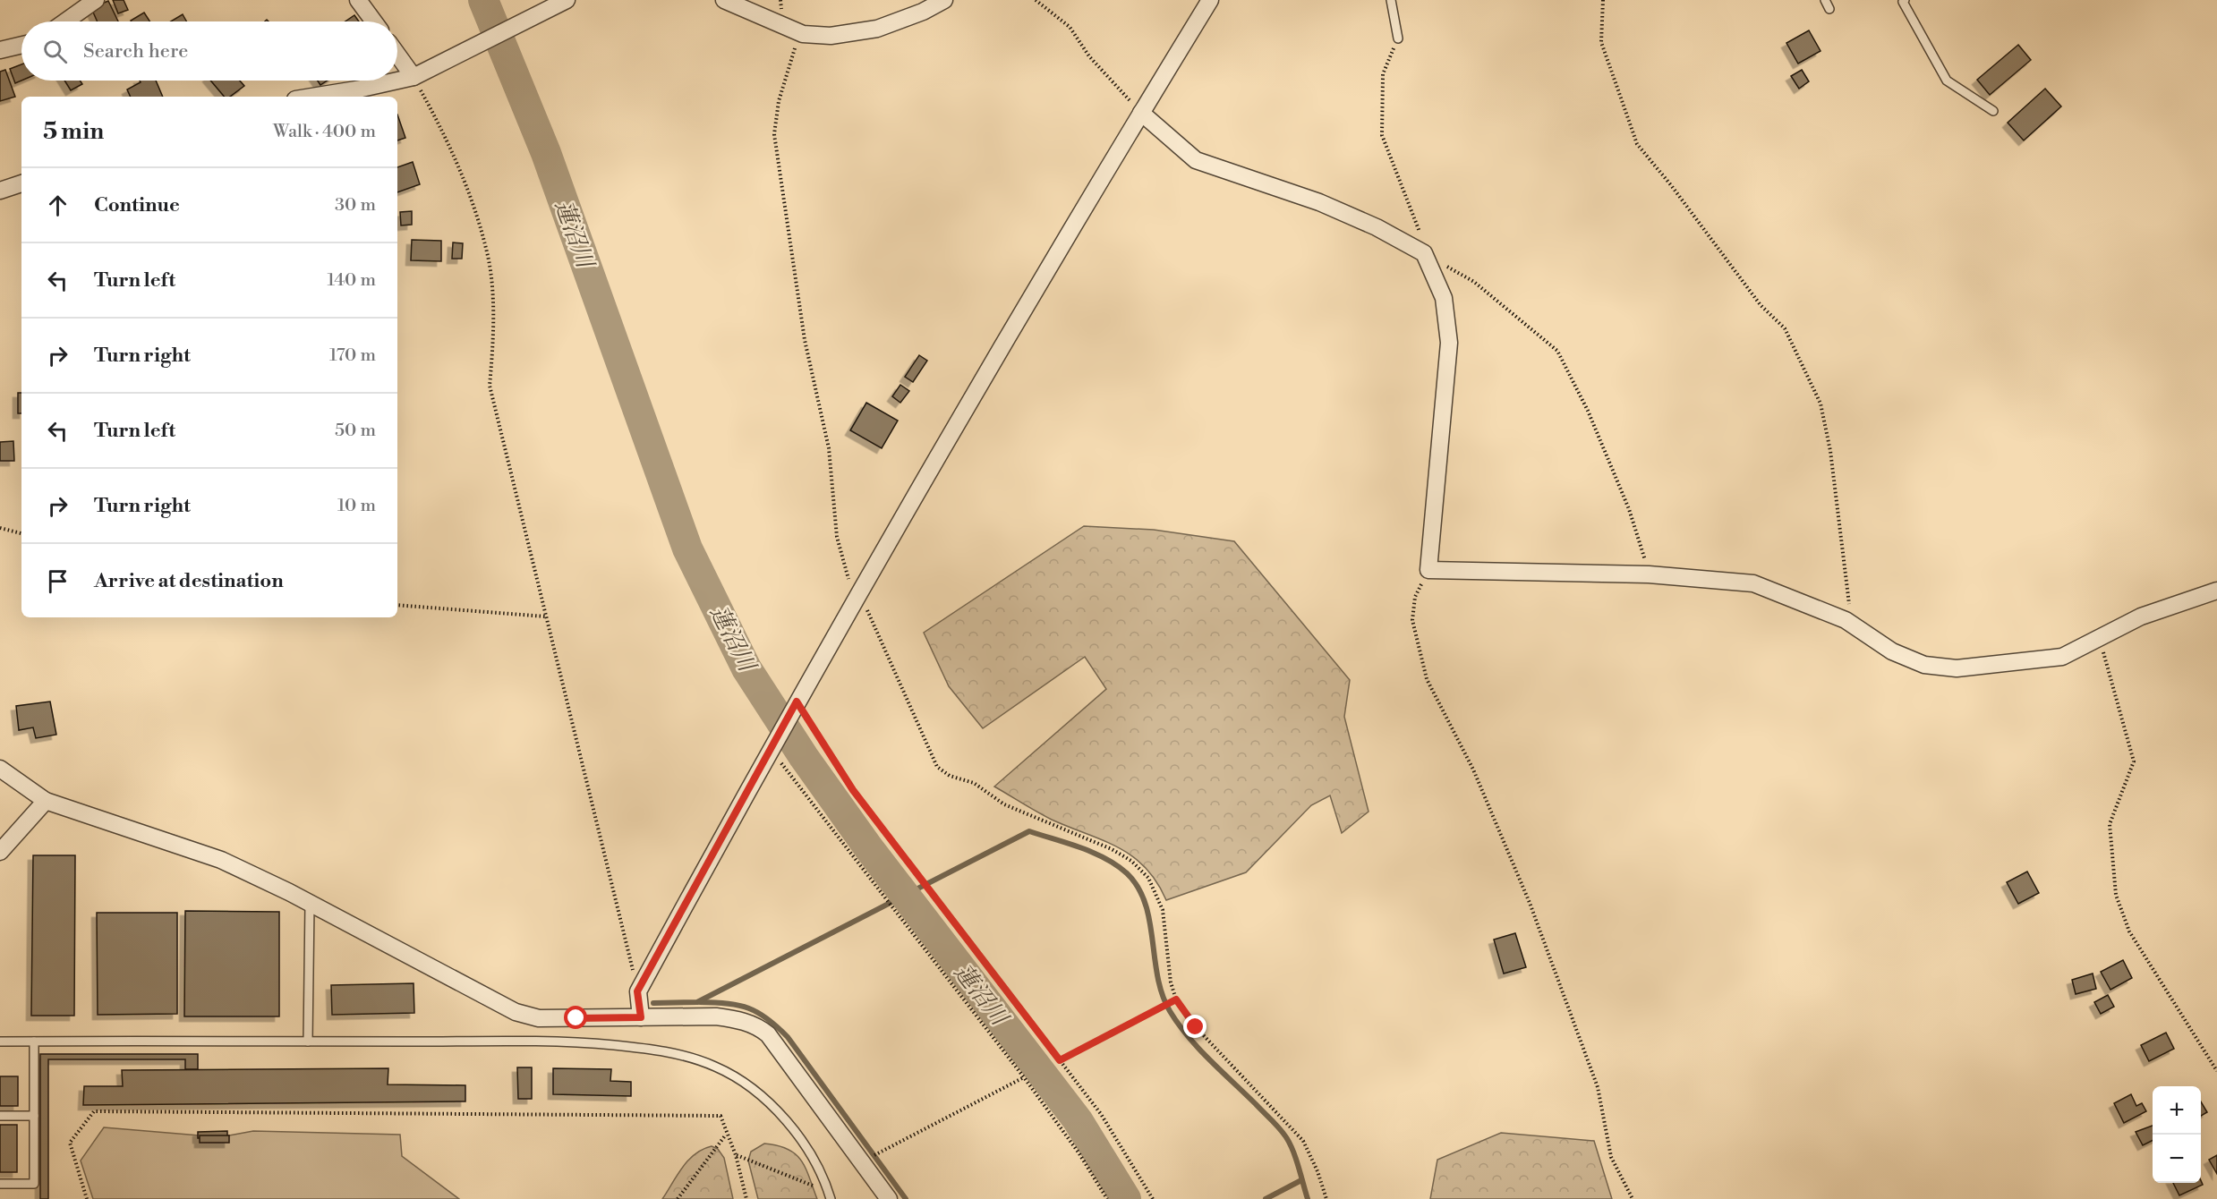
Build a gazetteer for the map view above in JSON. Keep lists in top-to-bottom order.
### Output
{
  "water": ["蓮沼川"],
  "page": {
    "search": "Search here",
    "heading": ["5 min", "Walk · 400 m"],
    "list": [
      ["Continue", "30 m"],
      ["Turn left", "140 m"],
      ["Turn right", "170 m"],
      ["Turn left", "50 m"],
      ["Turn right", "10 m"],
      "Arrive at destination"
    ],
    "map_buttons": ["+", "−"]
  }
}
